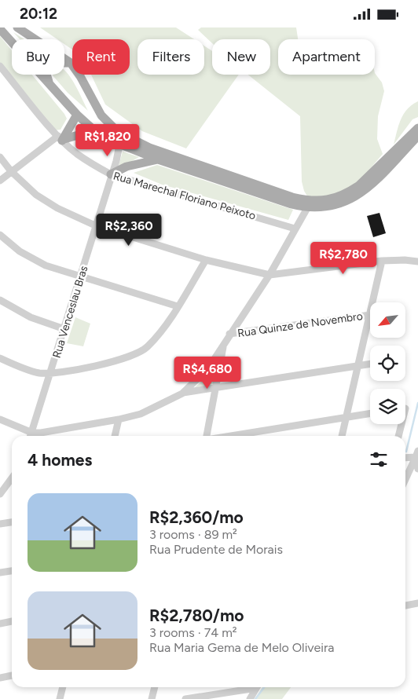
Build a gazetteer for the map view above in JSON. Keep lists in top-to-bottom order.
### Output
{
  "streets": {
    "street": ["Rua Marechal Floriano Peixoto", "Rua Venceslau Bras", "Rua Quinze de Novembro"]
  },
  "crossings": [
    ["Rua Marechal Floriano Peixoto", "Rua Venceslau Bras"]
  ],
  "north": "bottom left",
  "page": {
    "status": "20:12",
    "chip": [
      "Buy",
      "Rent",
      "Filters",
      "New",
      "Apartment"
    ],
    "price": [
      "R$1,820",
      "R$2,360",
      "R$2,780",
      "R$4,680"
    ],
    "heading": "4 homes",
    "list": [
      {
        "name": "R$2,360/mo",
        "note": "3 rooms · 89 m² · Rua Prudente de Morais"
      },
      {
        "name": "R$2,780/mo",
        "note": "3 rooms · 74 m² · Rua Maria Gema de Melo Oliveira"
      }
    ]
  }
}
